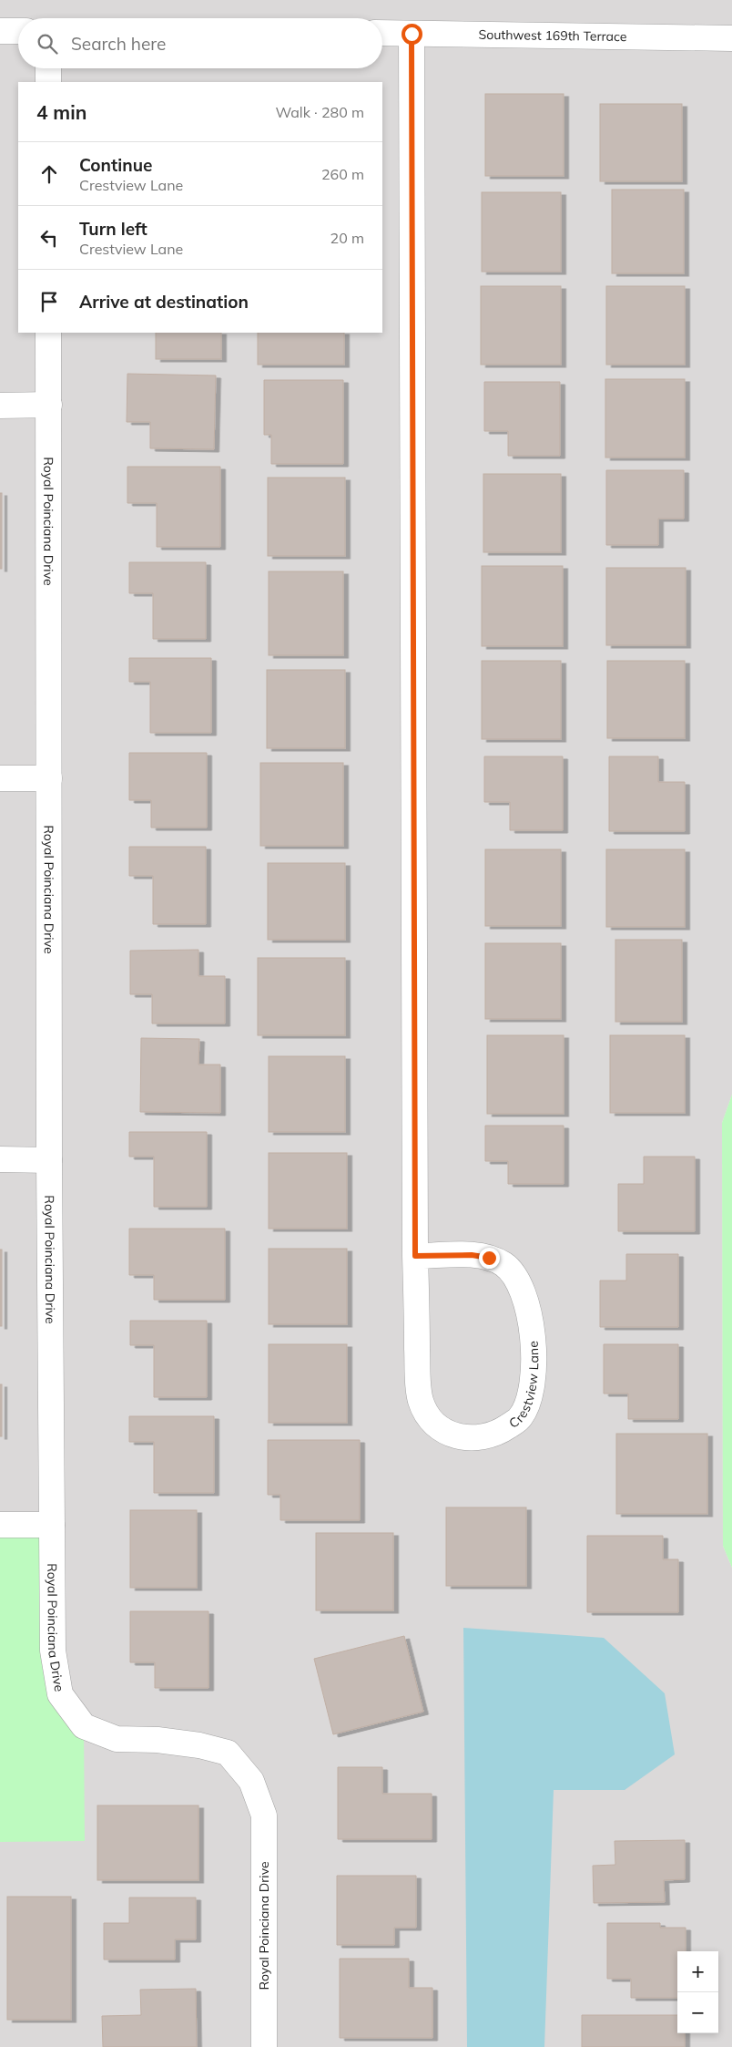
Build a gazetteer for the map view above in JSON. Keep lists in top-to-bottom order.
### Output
{
  "streets": {
    "street": ["Southwest 169th Terrace", "Royal Poinciana Drive", "Crestview Lane"]
  },
  "crossings": [
    ["Southwest 169th Terrace", "Crestview Lane"]
  ],
  "page": {
    "search": "Search here",
    "heading": ["4 min", "Walk · 280 m"],
    "list": [
      ["Continue", "Crestview Lane", "260 m"],
      ["Turn left", "Crestview Lane", "20 m"],
      "Arrive at destination"
    ],
    "map_buttons": ["+", "−"]
  }
}
